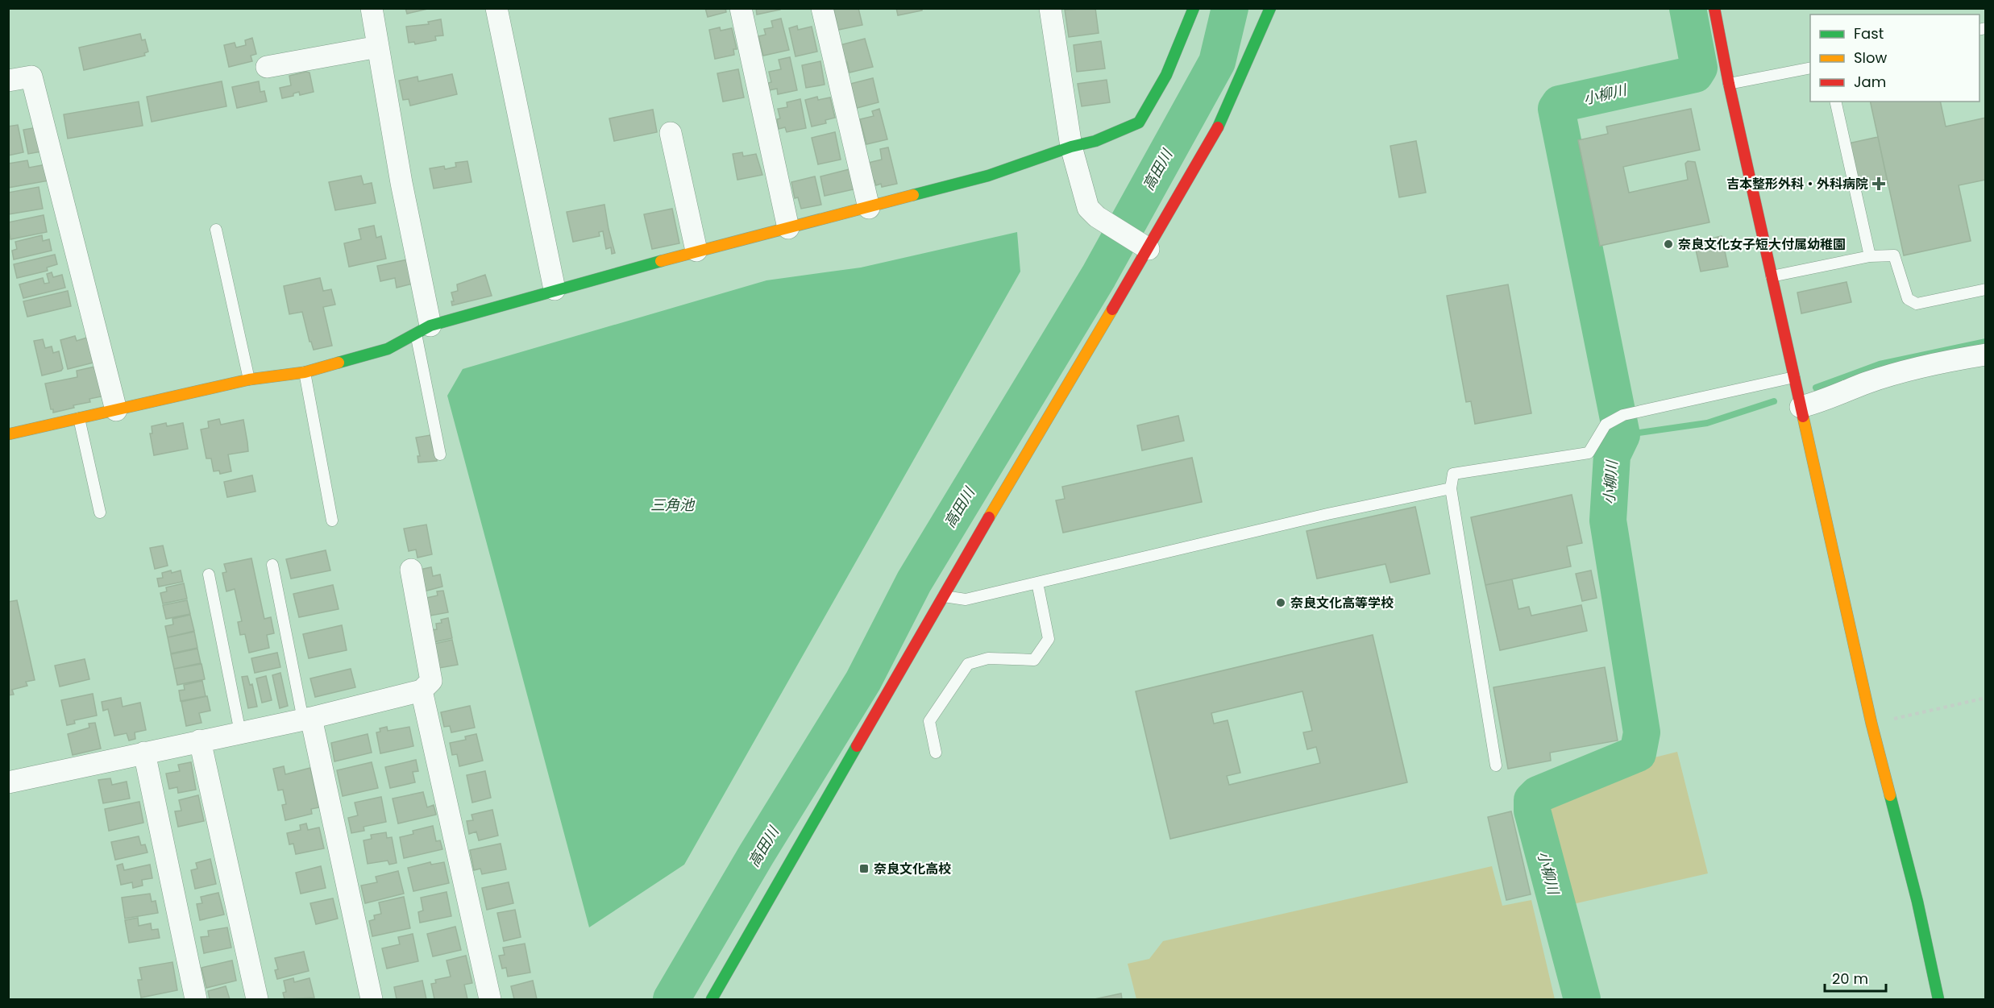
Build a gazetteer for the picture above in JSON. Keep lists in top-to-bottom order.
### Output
{
  "water": ["小柳川", "高田川", "三角池"],
  "places": {
    "health": ["吉本整形外科・外科病院"],
    "other": ["奈良文化女子短大付属幼稚園", "奈良文化高等学校"],
    "transit": ["奈良文化高校"]
  },
  "legend": ["Fast", "Slow", "Jam"],
  "scale_bar": "20 m"
}
